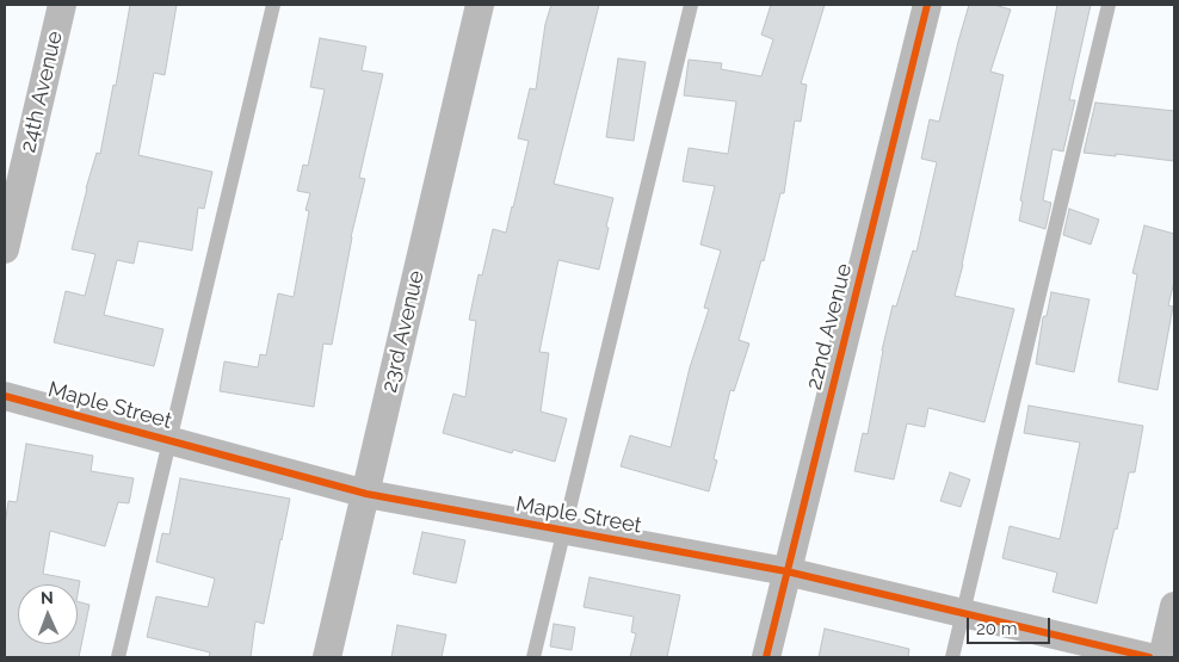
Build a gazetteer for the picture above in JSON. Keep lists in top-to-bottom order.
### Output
{
  "streets": {
    "street": [
      "24th Avenue",
      "22nd Avenue",
      "23rd Avenue",
      "Maple Street"
    ]
  },
  "crossings": [
    ["22nd Avenue", "Maple Street"],
    ["23rd Avenue", "Maple Street"]
  ],
  "scale_bar": "20 m",
  "north": "top"
}
